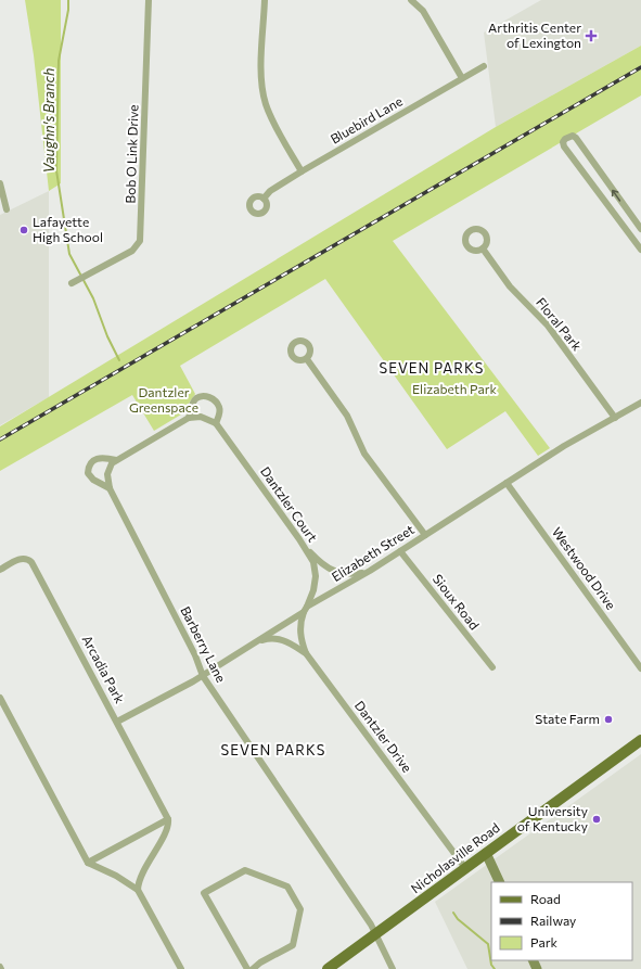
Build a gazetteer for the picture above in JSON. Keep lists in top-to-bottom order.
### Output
{
  "streets": {
    "main road": ["Nicholasville Road"],
    "street": [
      "Bluebird Lane",
      "Bob O Link Drive",
      "Floral Park",
      "Dantzler Court",
      "Elizabeth Street",
      "Westwood Drive",
      "Sioux Road",
      "Barberry Lane",
      "Arcadia Park",
      "Dantzler Drive"
    ]
  },
  "crossings": [
    ["Floral Park", "Elizabeth Street"],
    ["Dantzler Court", "Elizabeth Street"],
    ["Dantzler Court", "Dantzler Drive"],
    ["Elizabeth Street", "Westwood Drive"],
    ["Elizabeth Street", "Sioux Road"],
    ["Elizabeth Street", "Barberry Lane"],
    ["Elizabeth Street", "Arcadia Park"],
    ["Elizabeth Street", "Dantzler Drive"],
    ["Barberry Lane", "Nicholasville Road"],
    ["Dantzler Drive", "Nicholasville Road"]
  ],
  "districts": ["SEVEN PARKS", "SEVEN PARKS"],
  "water": ["Vaughn's Branch"],
  "parks": ["Elizabeth Park", "Dantzler Greenspace"],
  "places": {
    "health": ["Arthritis Center of Lexington"],
    "other": ["Lafayette High School", "State Farm", "University of Kentucky"]
  },
  "legend": ["Road", "Railway", "Park"]
}
